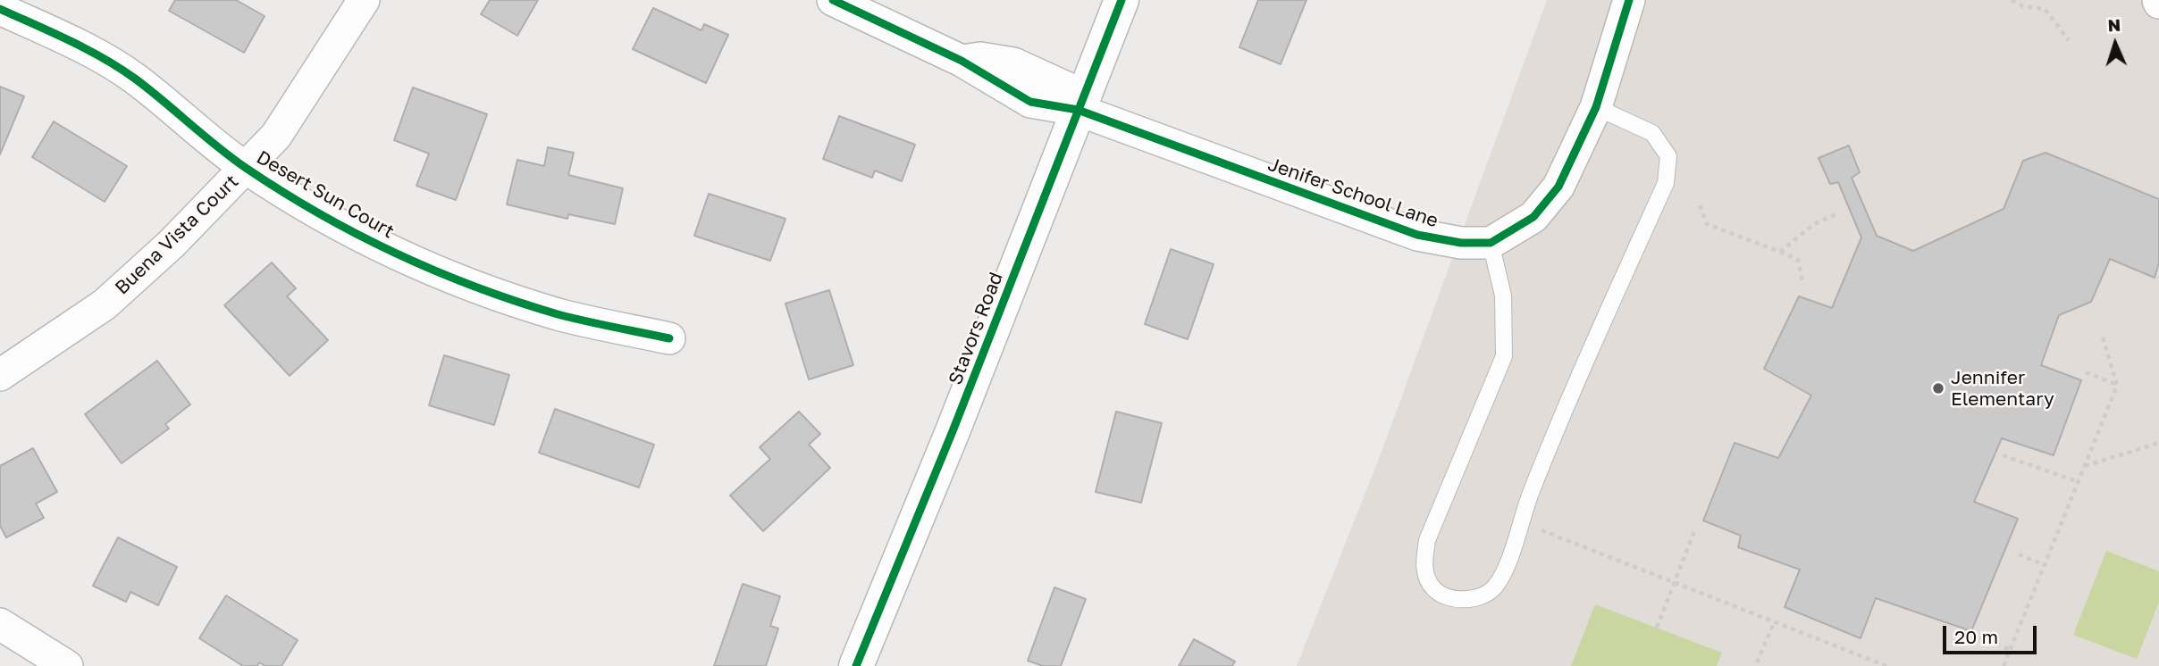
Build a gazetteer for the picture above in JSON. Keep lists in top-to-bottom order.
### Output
{
  "streets": {
    "street": [
      "Jenifer School Lane",
      "Desert Sun Court",
      "Buena Vista Court",
      "Stavors Road"
    ]
  },
  "crossings": [
    ["Jenifer School Lane", "Stavors Road"],
    ["Desert Sun Court", "Buena Vista Court"]
  ],
  "places": ["Jennifer Elementary"],
  "scale_bar": "20 m",
  "north": "top"
}
